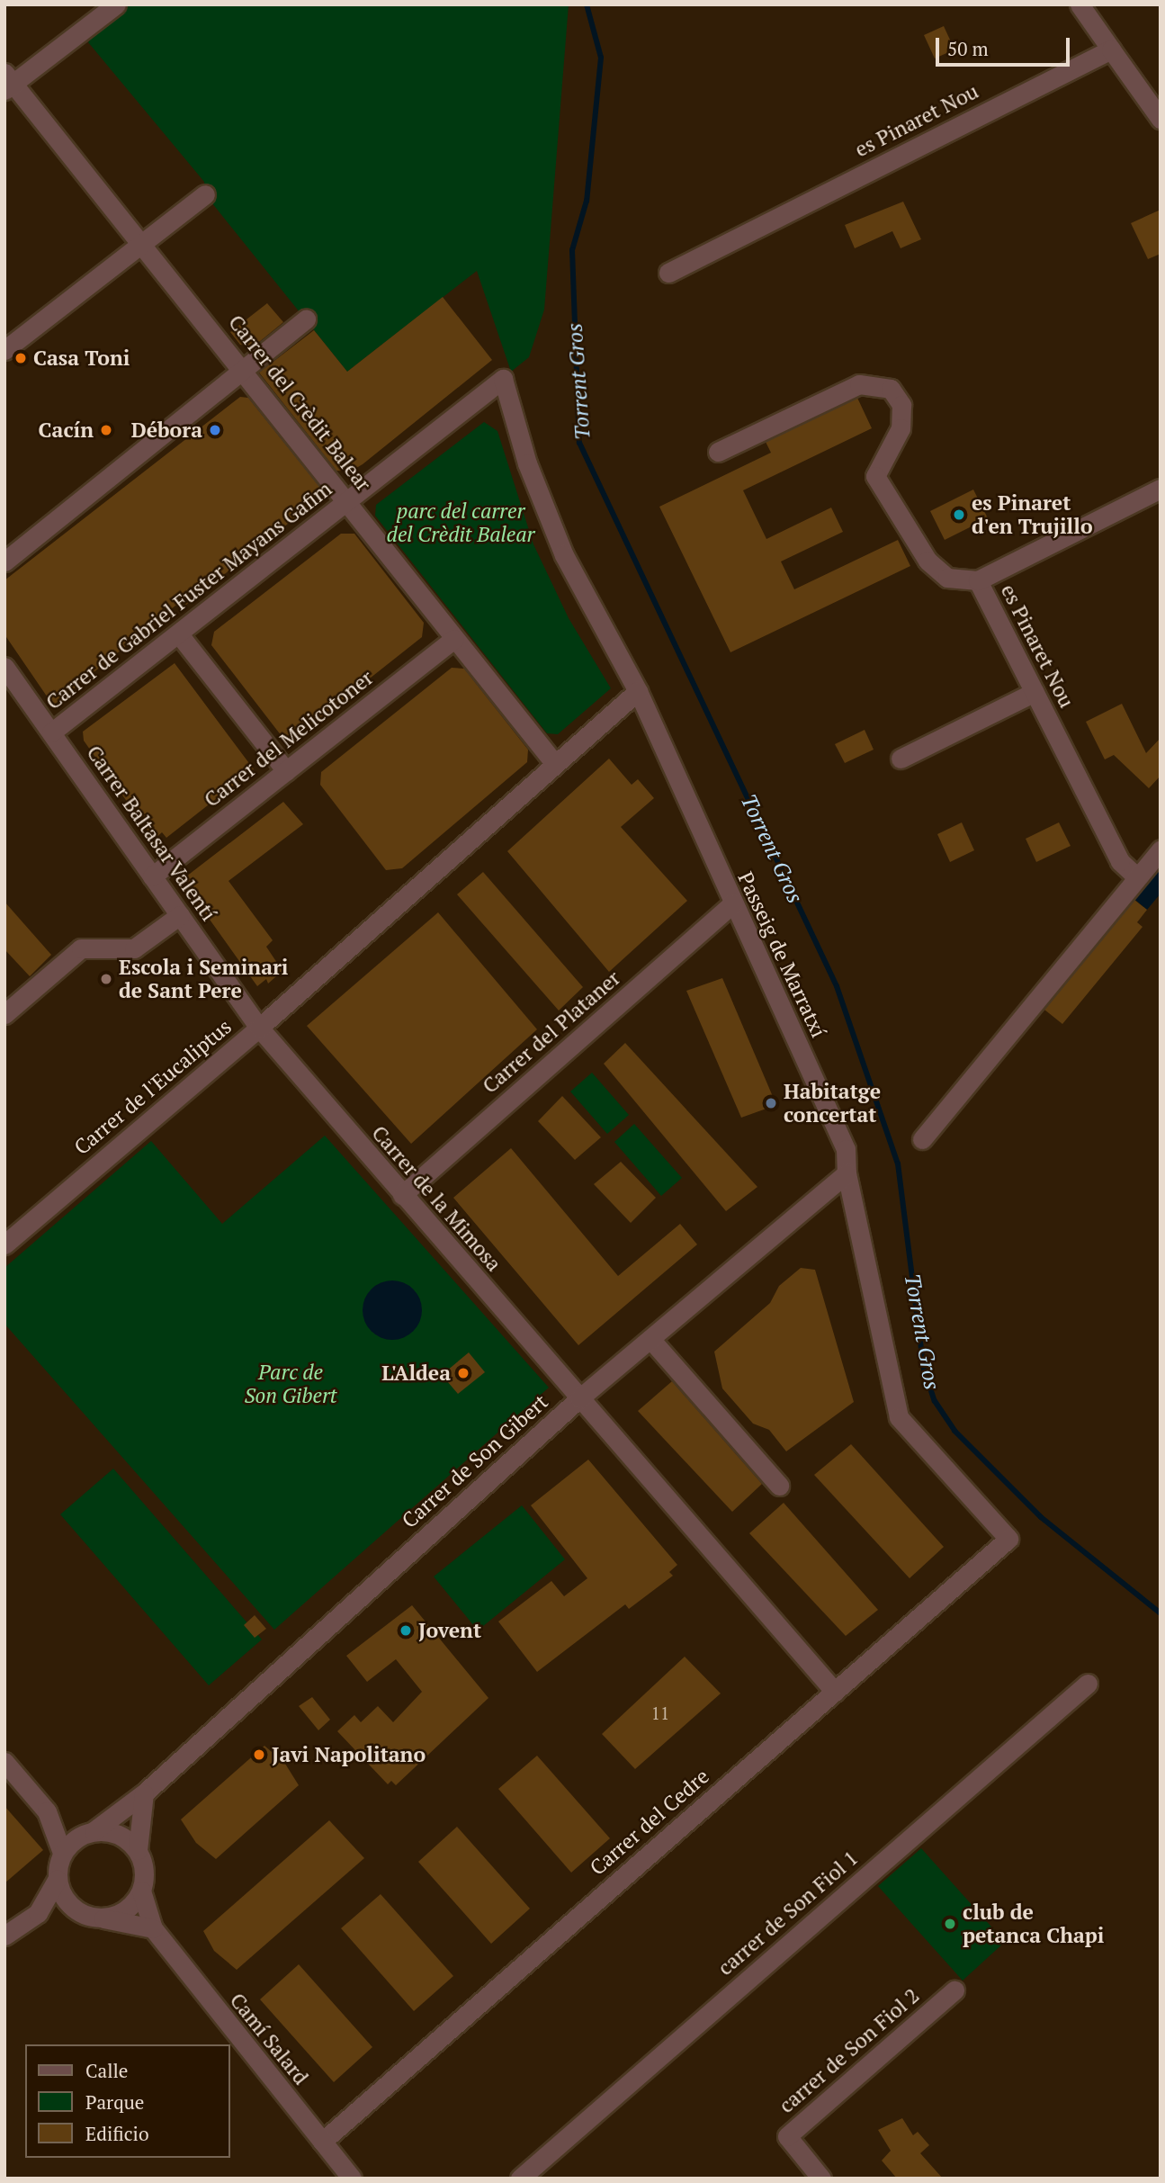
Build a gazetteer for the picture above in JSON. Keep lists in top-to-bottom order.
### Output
{
  "streets": {
    "street": [
      "es Pinaret Nou",
      "Carrer del Crèdit Balear",
      "Carrer de Gabriel Fuster Mayans Gafim",
      "Carrer del Melicotoner",
      "Carrer Baltasar Valentí",
      "Passeig de Marratxí",
      "Carrer del Plataner",
      "Carrer de l'Eucaliptus",
      "Carrer de la Mimosa",
      "Carrer de Son Gibert",
      "Carrer del Cedre",
      "carrer de Son Fiol 1",
      "Camí Salard",
      "carrer de Son Fiol 2"
    ]
  },
  "crossings": [
    ["Carrer del Crèdit Balear", "Carrer de Gabriel Fuster Mayans Gafim"],
    ["Carrer del Crèdit Balear", "Carrer del Melicotoner"],
    ["Carrer del Crèdit Balear", "Carrer de l'Eucaliptus"],
    ["Carrer de Gabriel Fuster Mayans Gafim", "Carrer Baltasar Valentí"],
    ["Carrer de Gabriel Fuster Mayans Gafim", "Passeig de Marratxí"],
    ["Carrer del Melicotoner", "Carrer Baltasar Valentí"],
    ["Carrer Baltasar Valentí", "Carrer de l'Eucaliptus"],
    ["Carrer Baltasar Valentí", "Carrer de la Mimosa"],
    ["Passeig de Marratxí", "Carrer del Plataner"],
    ["Passeig de Marratxí", "Carrer de l'Eucaliptus"],
    ["Passeig de Marratxí", "Carrer de Son Gibert"],
    ["Passeig de Marratxí", "Carrer del Cedre"],
    ["Carrer del Plataner", "Carrer de la Mimosa"],
    ["Carrer de l'Eucaliptus", "Carrer de la Mimosa"],
    ["Carrer de la Mimosa", "Carrer de Son Gibert"],
    ["Carrer de la Mimosa", "Carrer del Cedre"],
    ["Carrer de Son Gibert", "Camí Salard"],
    ["Carrer del Cedre", "Camí Salard"]
  ],
  "water": ["Torrent Gros"],
  "parks": ["parc del carrer del Crèdit Balear", "Parc de Son Gibert"],
  "places": [
    "Casa Toni",
    "Cacín",
    "Débora",
    "es Pinaret d'en Trujillo",
    "Escola i Seminari de Sant Pere",
    "Habitatge concertat",
    "L'Aldea",
    "Jovent",
    "Javi Napolitano",
    "club de petanca Chapi"
  ],
  "house_numbers": ["11"],
  "legend": ["Calle", "Parque", "Edificio"],
  "scale_bar": "50 m"
}
